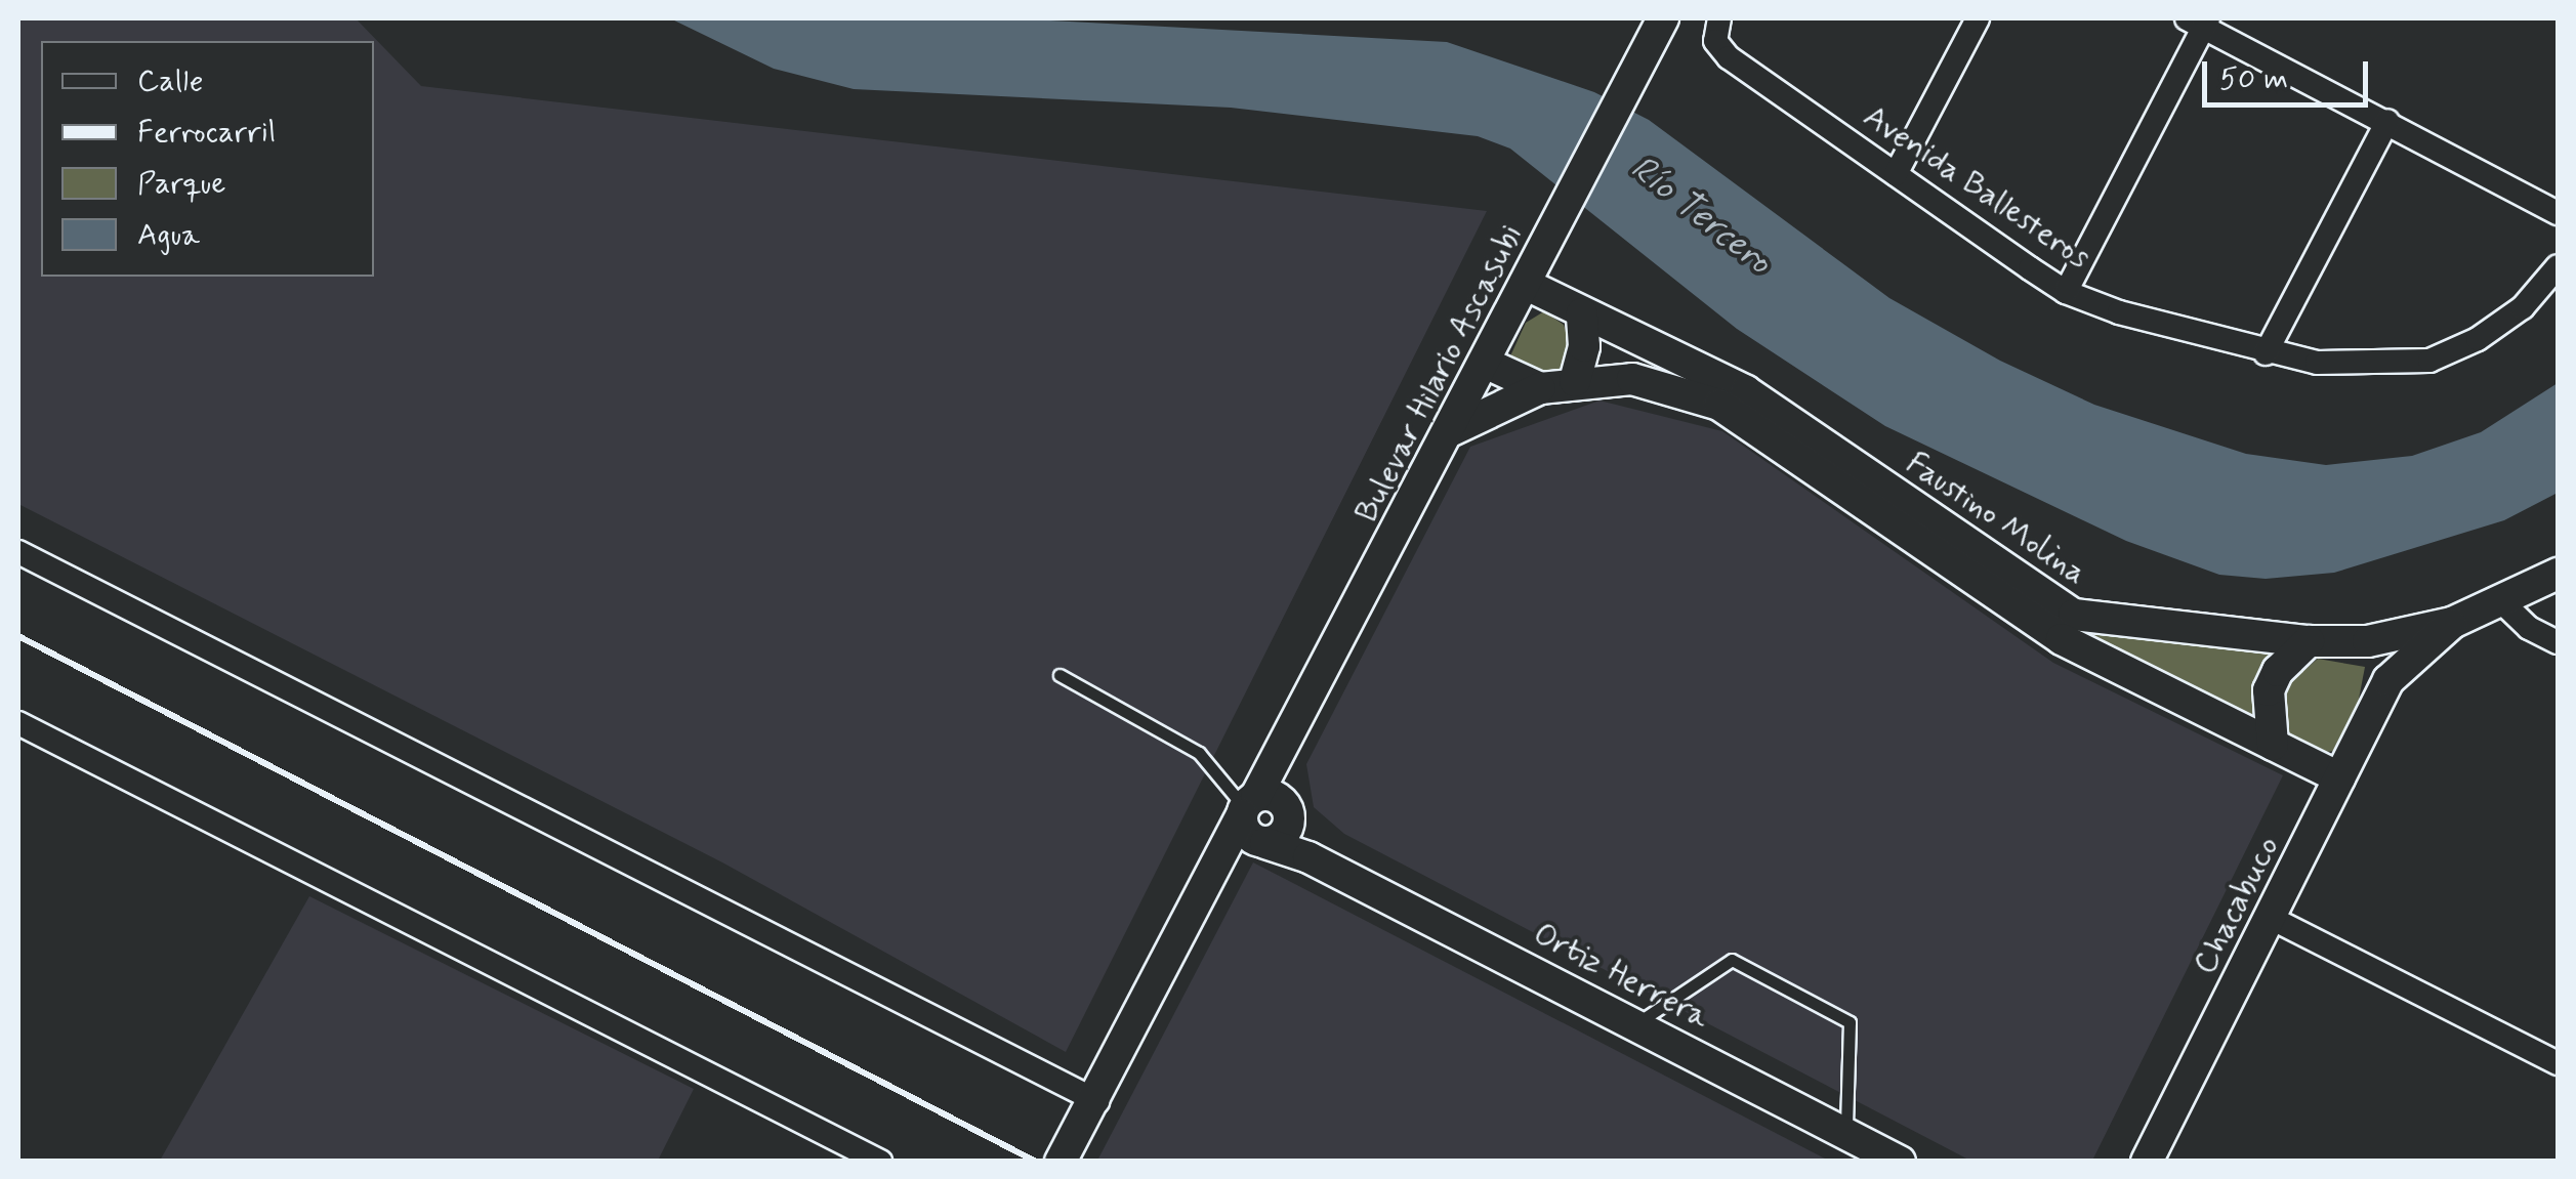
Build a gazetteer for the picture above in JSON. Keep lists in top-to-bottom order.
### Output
{
  "streets": {
    "street": [
      "Avenida Ballesteros",
      "Bulevar Hilario Ascasubi",
      "Faustino Molina",
      "Chacabuco",
      "Ortiz Herrera"
    ]
  },
  "crossings": [
    ["Bulevar Hilario Ascasubi", "Faustino Molina"],
    ["Bulevar Hilario Ascasubi", "Ortiz Herrera"],
    ["Faustino Molina", "Chacabuco"]
  ],
  "water": ["Río Tercero"],
  "legend": [
    "Calle",
    "Ferrocarril",
    "Parque",
    "Agua"
  ],
  "scale_bar": "50 m"
}
